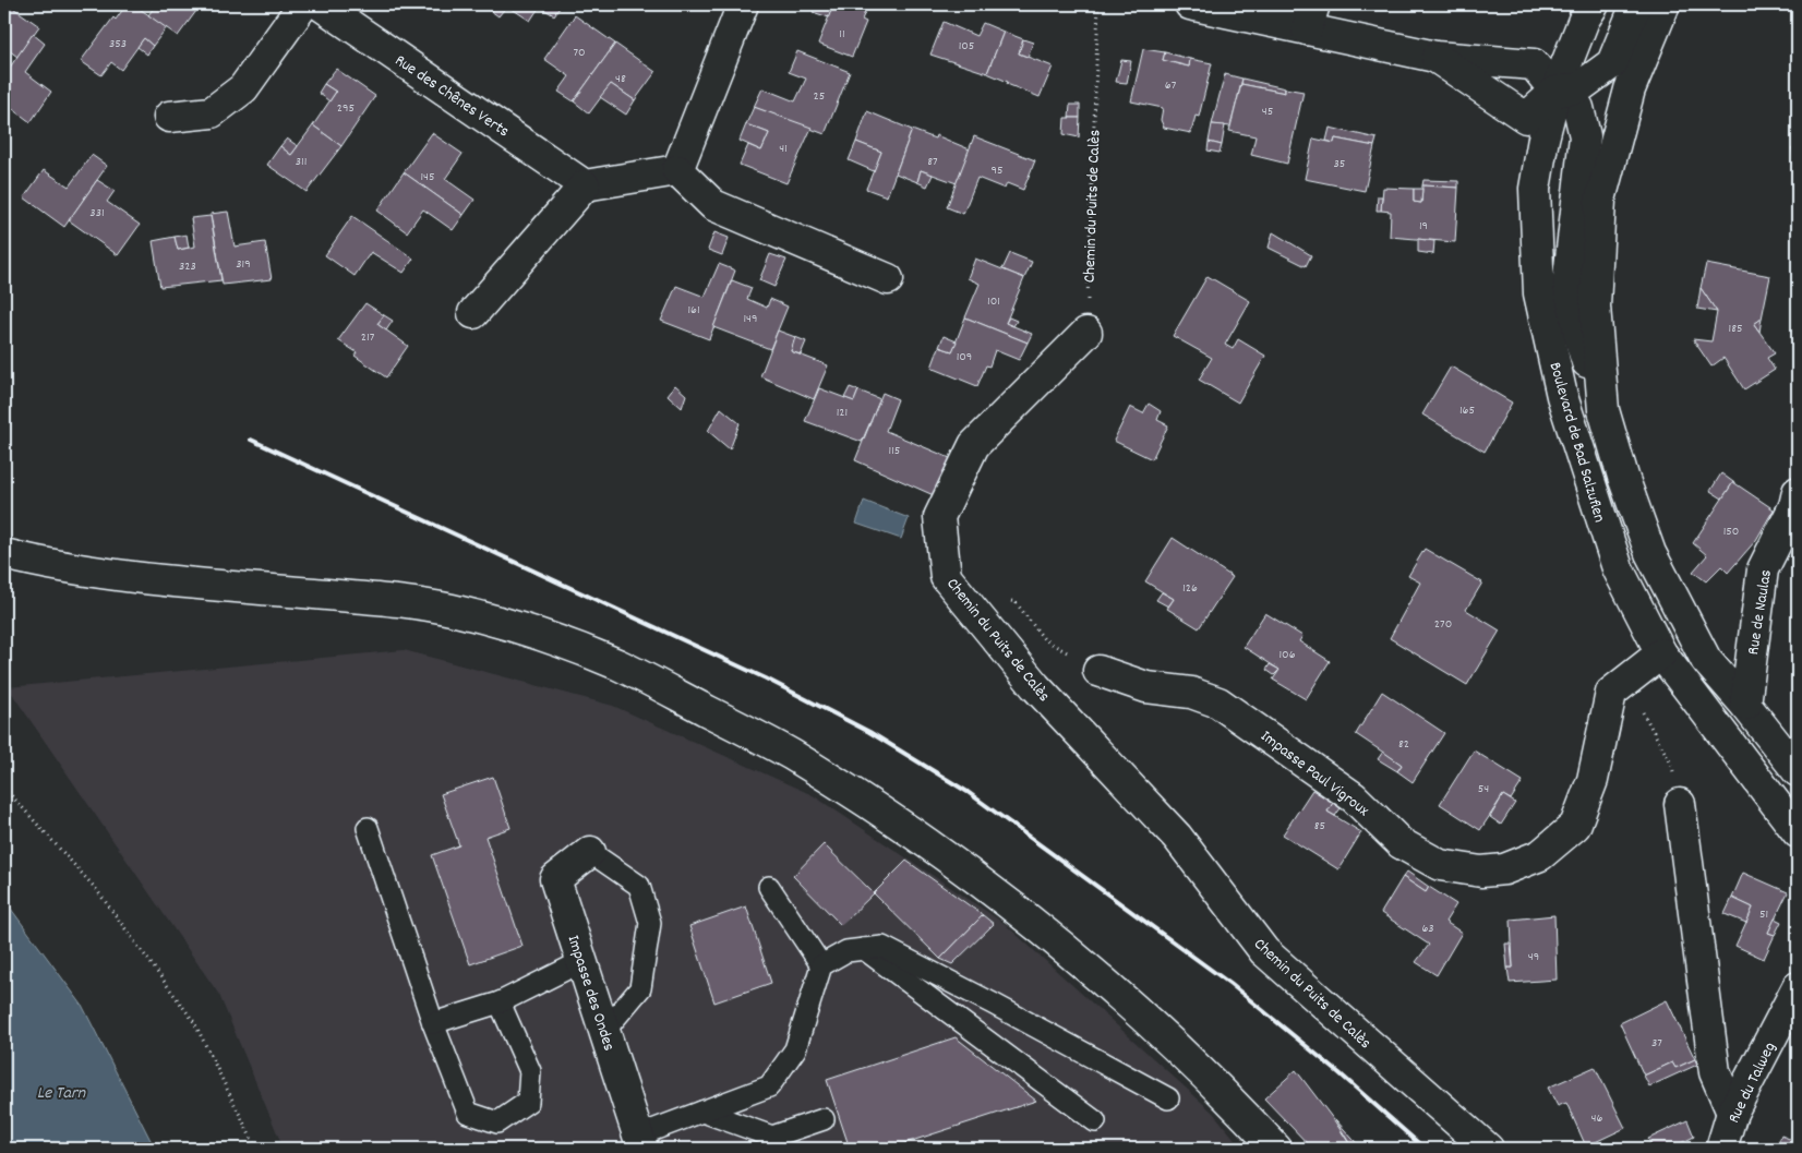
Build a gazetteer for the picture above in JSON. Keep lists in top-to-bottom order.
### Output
{
  "streets": {
    "street": [
      "Rue des Chênes Verts",
      "Chemin du Puits de Calès",
      "Boulevard de Bad Salzuflen",
      "Rue de Naulas",
      "Impasse Paul Vigroux",
      "Impasse des Ondes",
      "Rue du Talweg"
    ]
  },
  "crossings": [
    ["Boulevard de Bad Salzuflen", "Rue de Naulas"],
    ["Boulevard de Bad Salzuflen", "Impasse Paul Vigroux"]
  ],
  "water": ["Le Tarn"],
  "house_numbers": [
    "11",
    "353",
    "105",
    "70",
    "48",
    "67",
    "25",
    "295",
    "45",
    "41",
    "311",
    "87",
    "35",
    "95",
    "145",
    "331",
    "19",
    "319",
    "323",
    "101",
    "161",
    "149",
    "185",
    "217",
    "109",
    "165",
    "121",
    "115",
    "150",
    "126",
    "270",
    "106",
    "82",
    "54",
    "85",
    "51",
    "63",
    "49",
    "37",
    "46"
  ]
}
